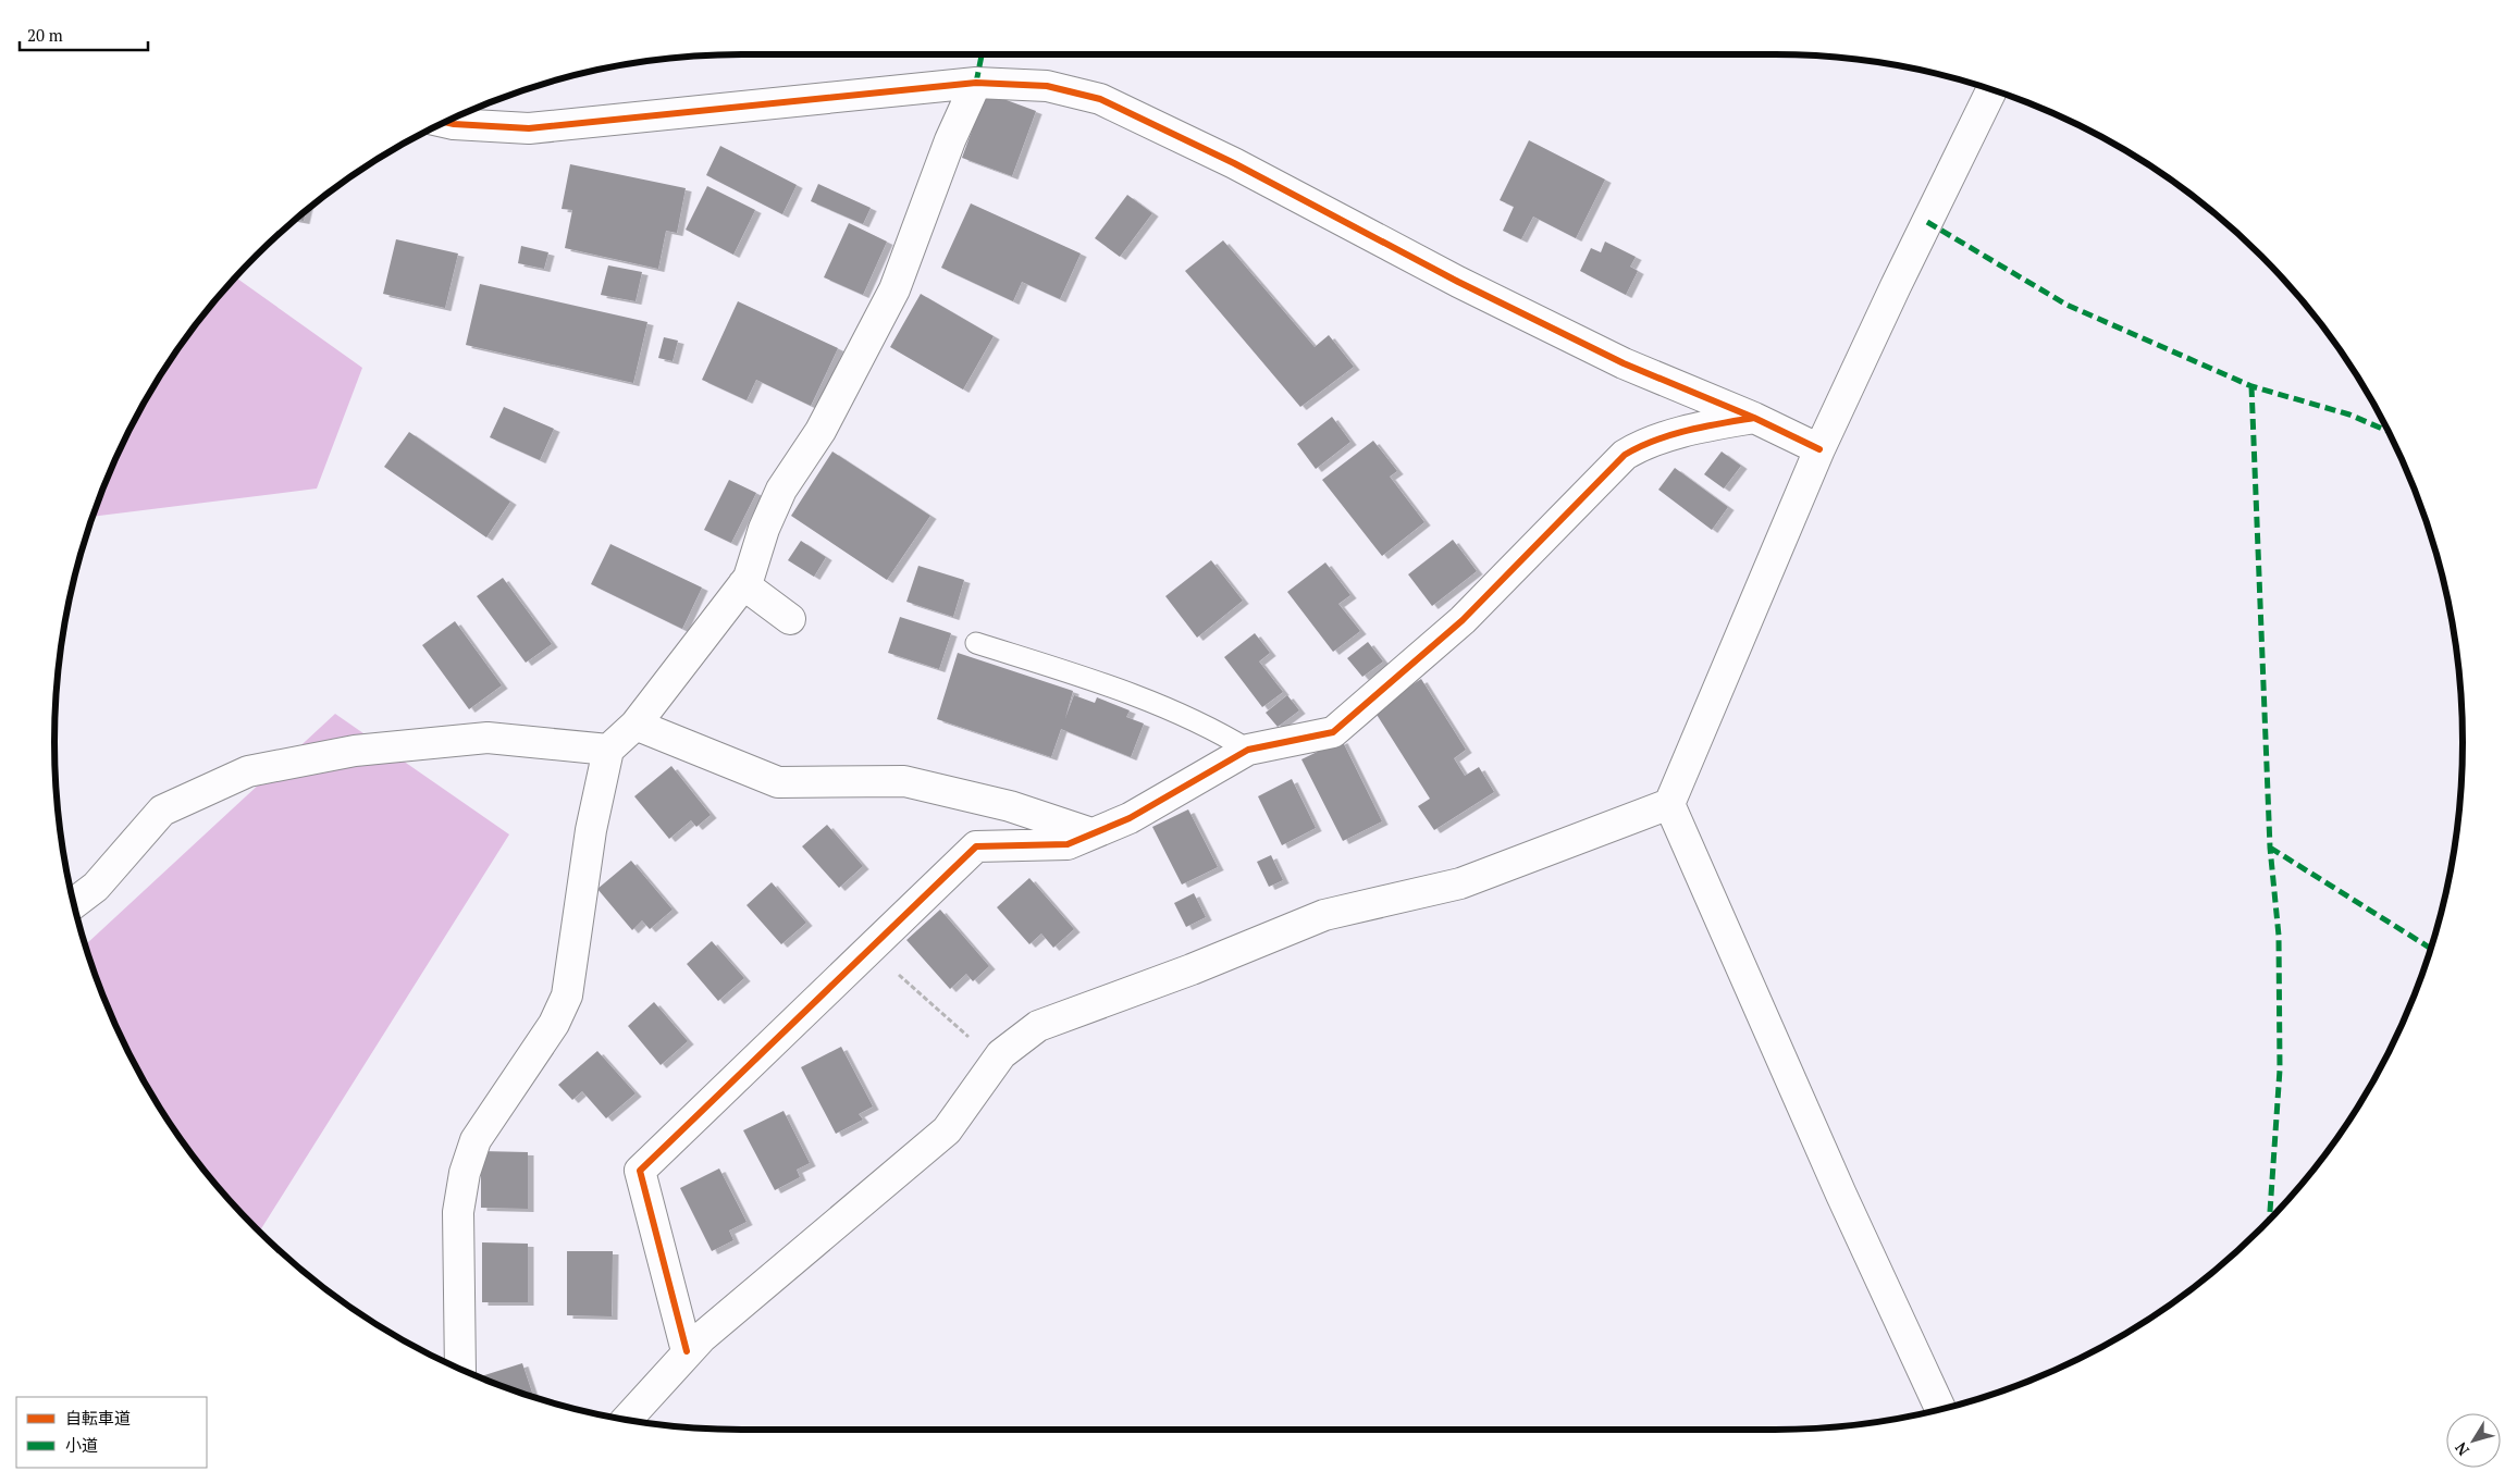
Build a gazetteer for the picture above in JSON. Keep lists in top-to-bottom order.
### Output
{
  "legend": ["自転車道", "小道"],
  "scale_bar": "20 m",
  "north": "bottom left"
}
